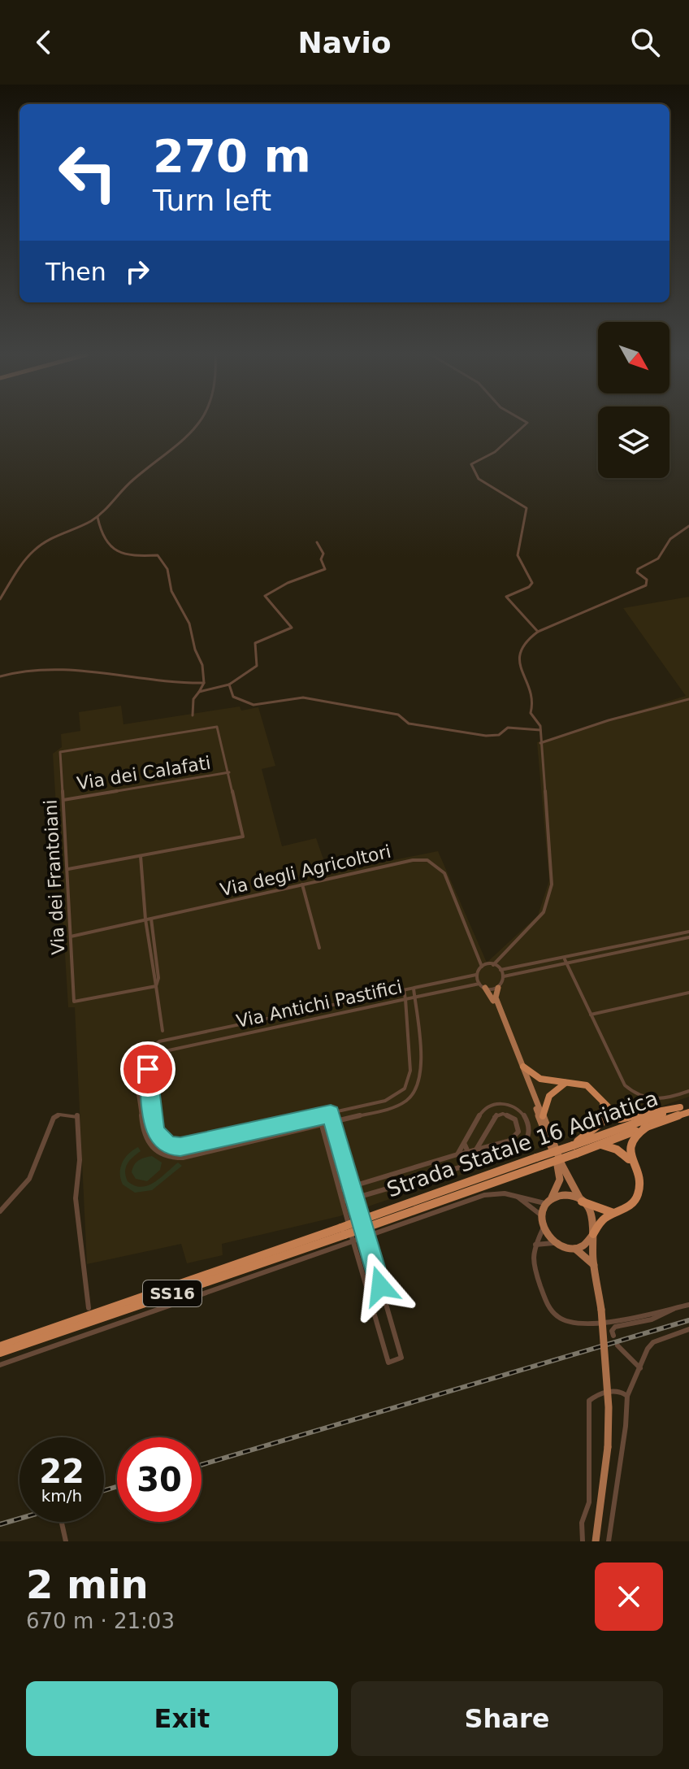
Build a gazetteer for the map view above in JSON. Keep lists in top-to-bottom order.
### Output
{
  "streets": {
    "highway": ["Strada Statale 16 Adriatica", "SS16"],
    "street": [
      "Via dei Calafati",
      "Via degli Agricoltori",
      "Via dei Frantoiani",
      "Via Antichi Pastifici"
    ]
  },
  "crossings": [
    ["Via dei Calafati", "Via dei Frantoiani"],
    ["Via degli Agricoltori", "Via dei Frantoiani"],
    ["Via degli Agricoltori", "Via Antichi Pastifici"]
  ],
  "north": "bottom right",
  "page": {
    "header": "Navio",
    "turn": ["270 m", "Turn left"],
    "then": "Then",
    "speed": "22 km/h",
    "limit": "30",
    "heading": ["2 min", "670 m · 21:03"],
    "buttons": ["Exit", "Share"]
  }
}
